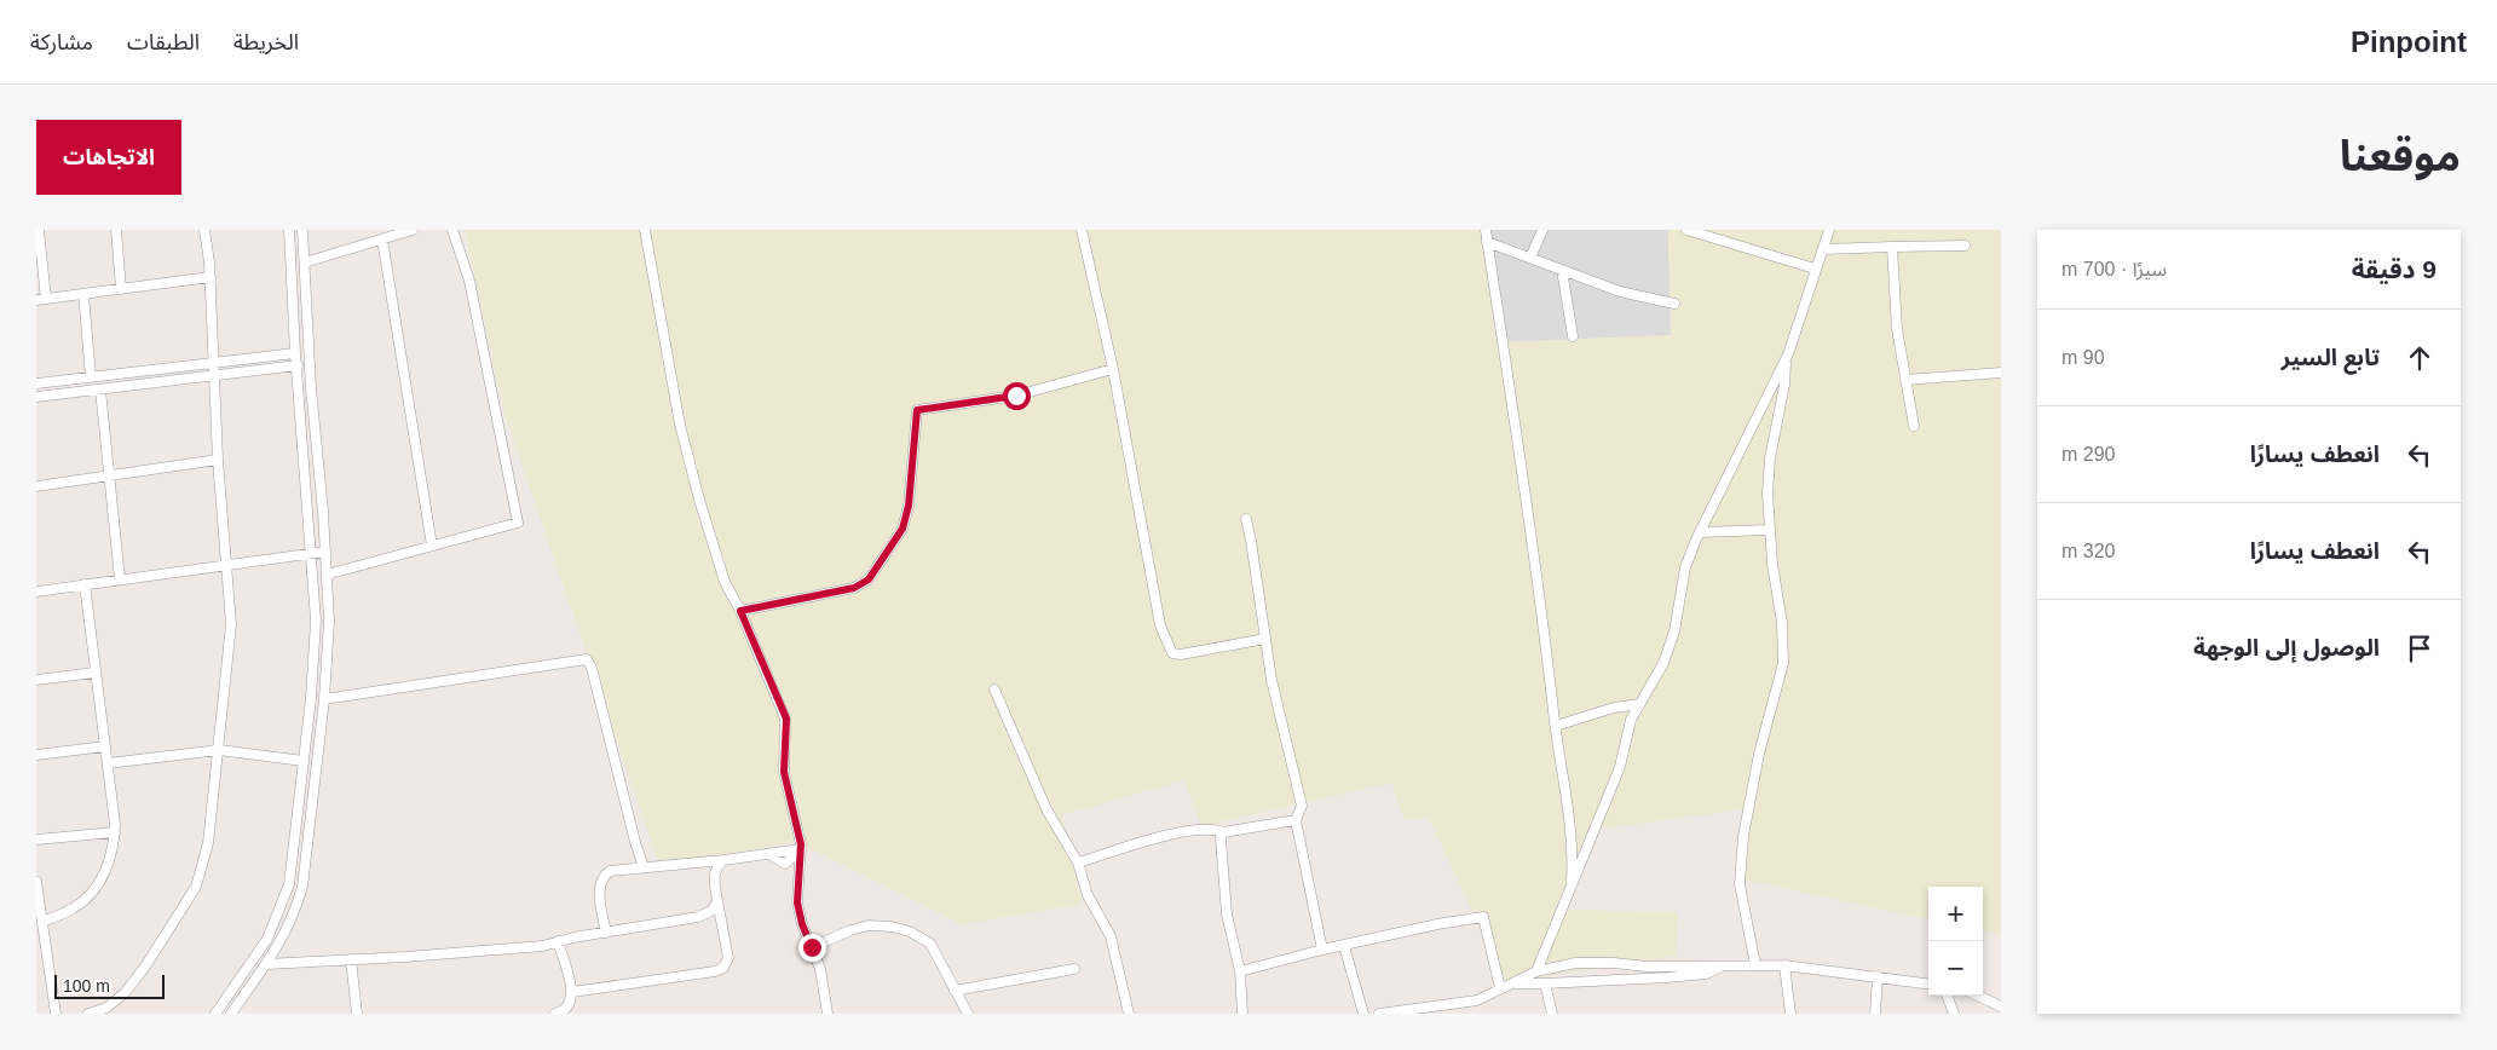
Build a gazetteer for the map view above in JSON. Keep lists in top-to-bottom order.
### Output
{
  "scale_bar": "100 m",
  "page": {
    "header": "Pinpoint",
    "nav": ["الخريطة", "الطبقات", "مشاركة"],
    "title": "موقعنا",
    "buttons": "الاتجاهات",
    "heading": ["9 دقيقة", "سيرًا · 700 m"],
    "list": [
      ["تابع السير", "90 m"],
      ["انعطف يسارًا", "290 m"],
      ["انعطف يسارًا", "320 m"],
      "الوصول إلى الوجهة"
    ],
    "map_buttons": ["+", "−"],
    "scale": "100 m"
  }
}
